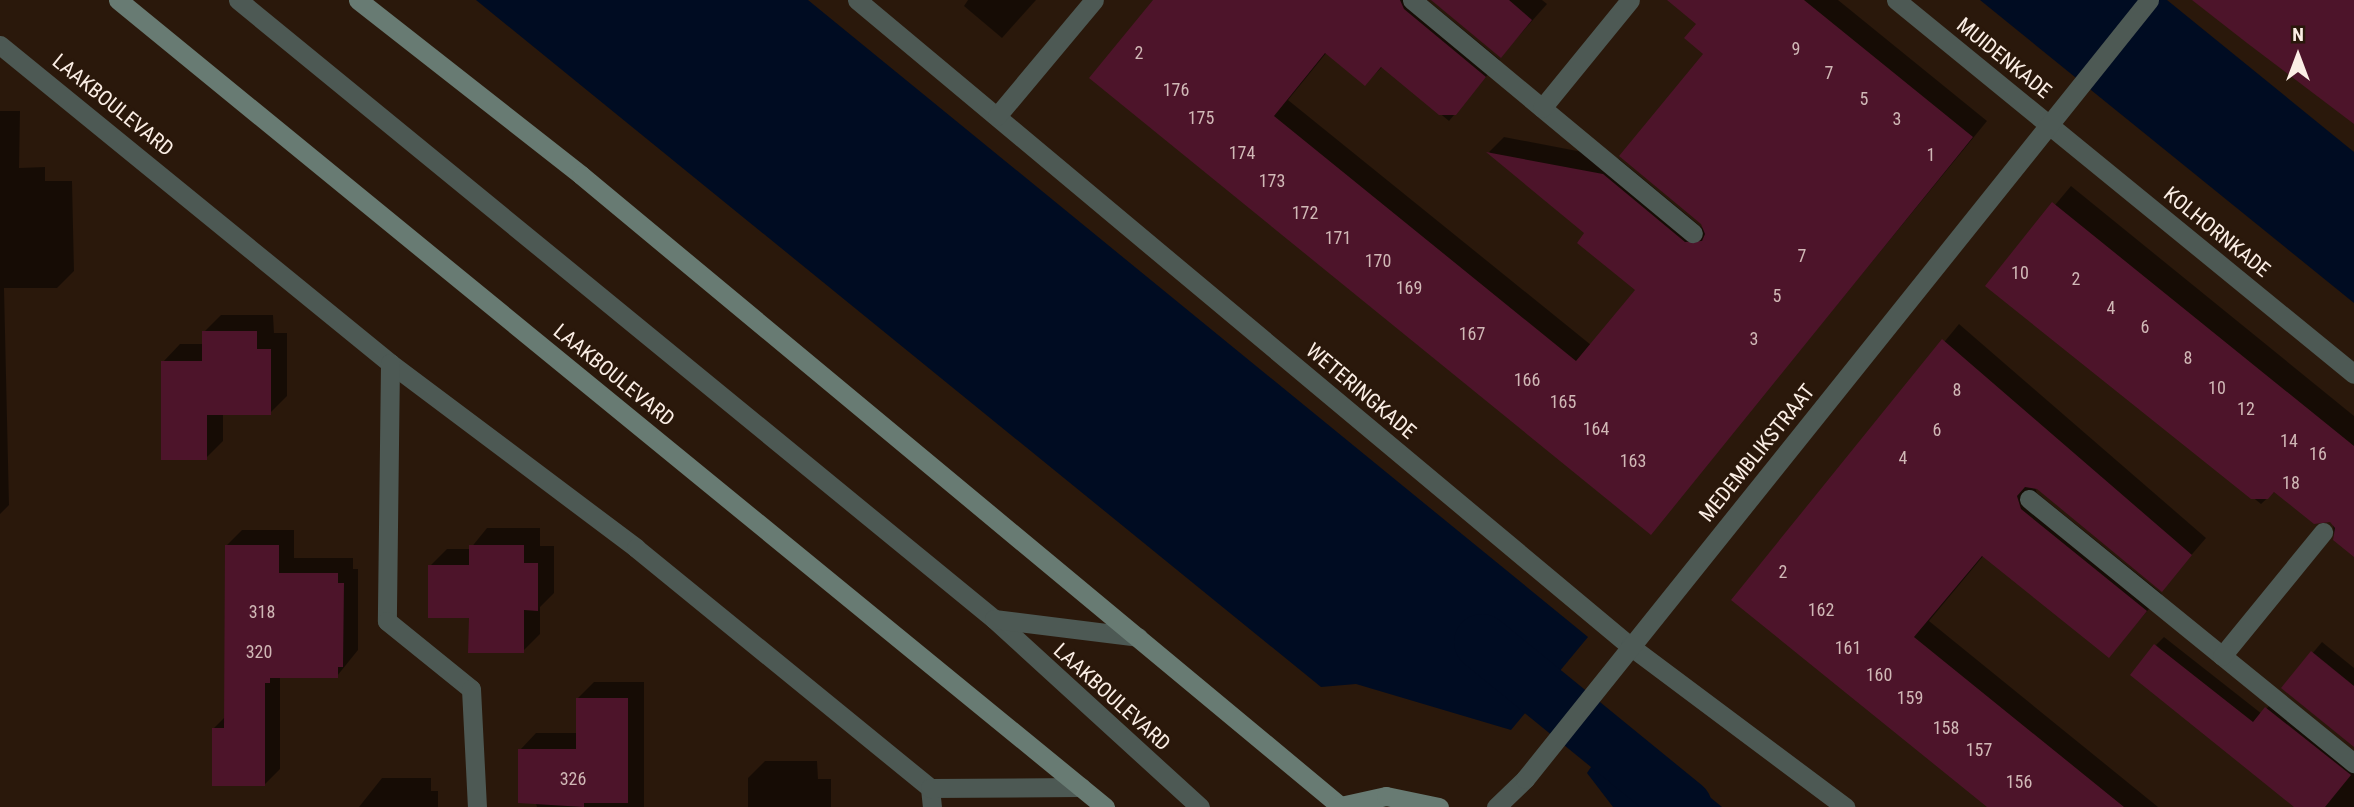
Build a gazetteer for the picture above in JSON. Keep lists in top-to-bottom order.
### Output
{
  "streets": {
    "main road": ["LAAKBOULEVARD"],
    "street": [
      "MUIDENKADE",
      "KOLHORNKADE",
      "WETERINGKADE",
      "MEDEMBLIKSTRAAT"
    ]
  },
  "crossings": [
    ["MUIDENKADE", "KOLHORNKADE"],
    ["MUIDENKADE", "MEDEMBLIKSTRAAT"],
    ["KOLHORNKADE", "MEDEMBLIKSTRAAT"],
    ["WETERINGKADE", "MEDEMBLIKSTRAAT"]
  ],
  "house_numbers": [
    "9",
    "2",
    "7",
    "176",
    "5",
    "175",
    "3",
    "174",
    "1",
    "173",
    "172",
    "171",
    "7",
    "170",
    "10",
    "2",
    "169",
    "5",
    "4",
    "6",
    "167",
    "3",
    "8",
    "166",
    "10",
    "8",
    "165",
    "12",
    "164",
    "6",
    "14",
    "16",
    "4",
    "163",
    "18",
    "2",
    "162",
    "318",
    "161",
    "320",
    "160",
    "159",
    "158",
    "157",
    "326",
    "156"
  ],
  "north": "top"
}
